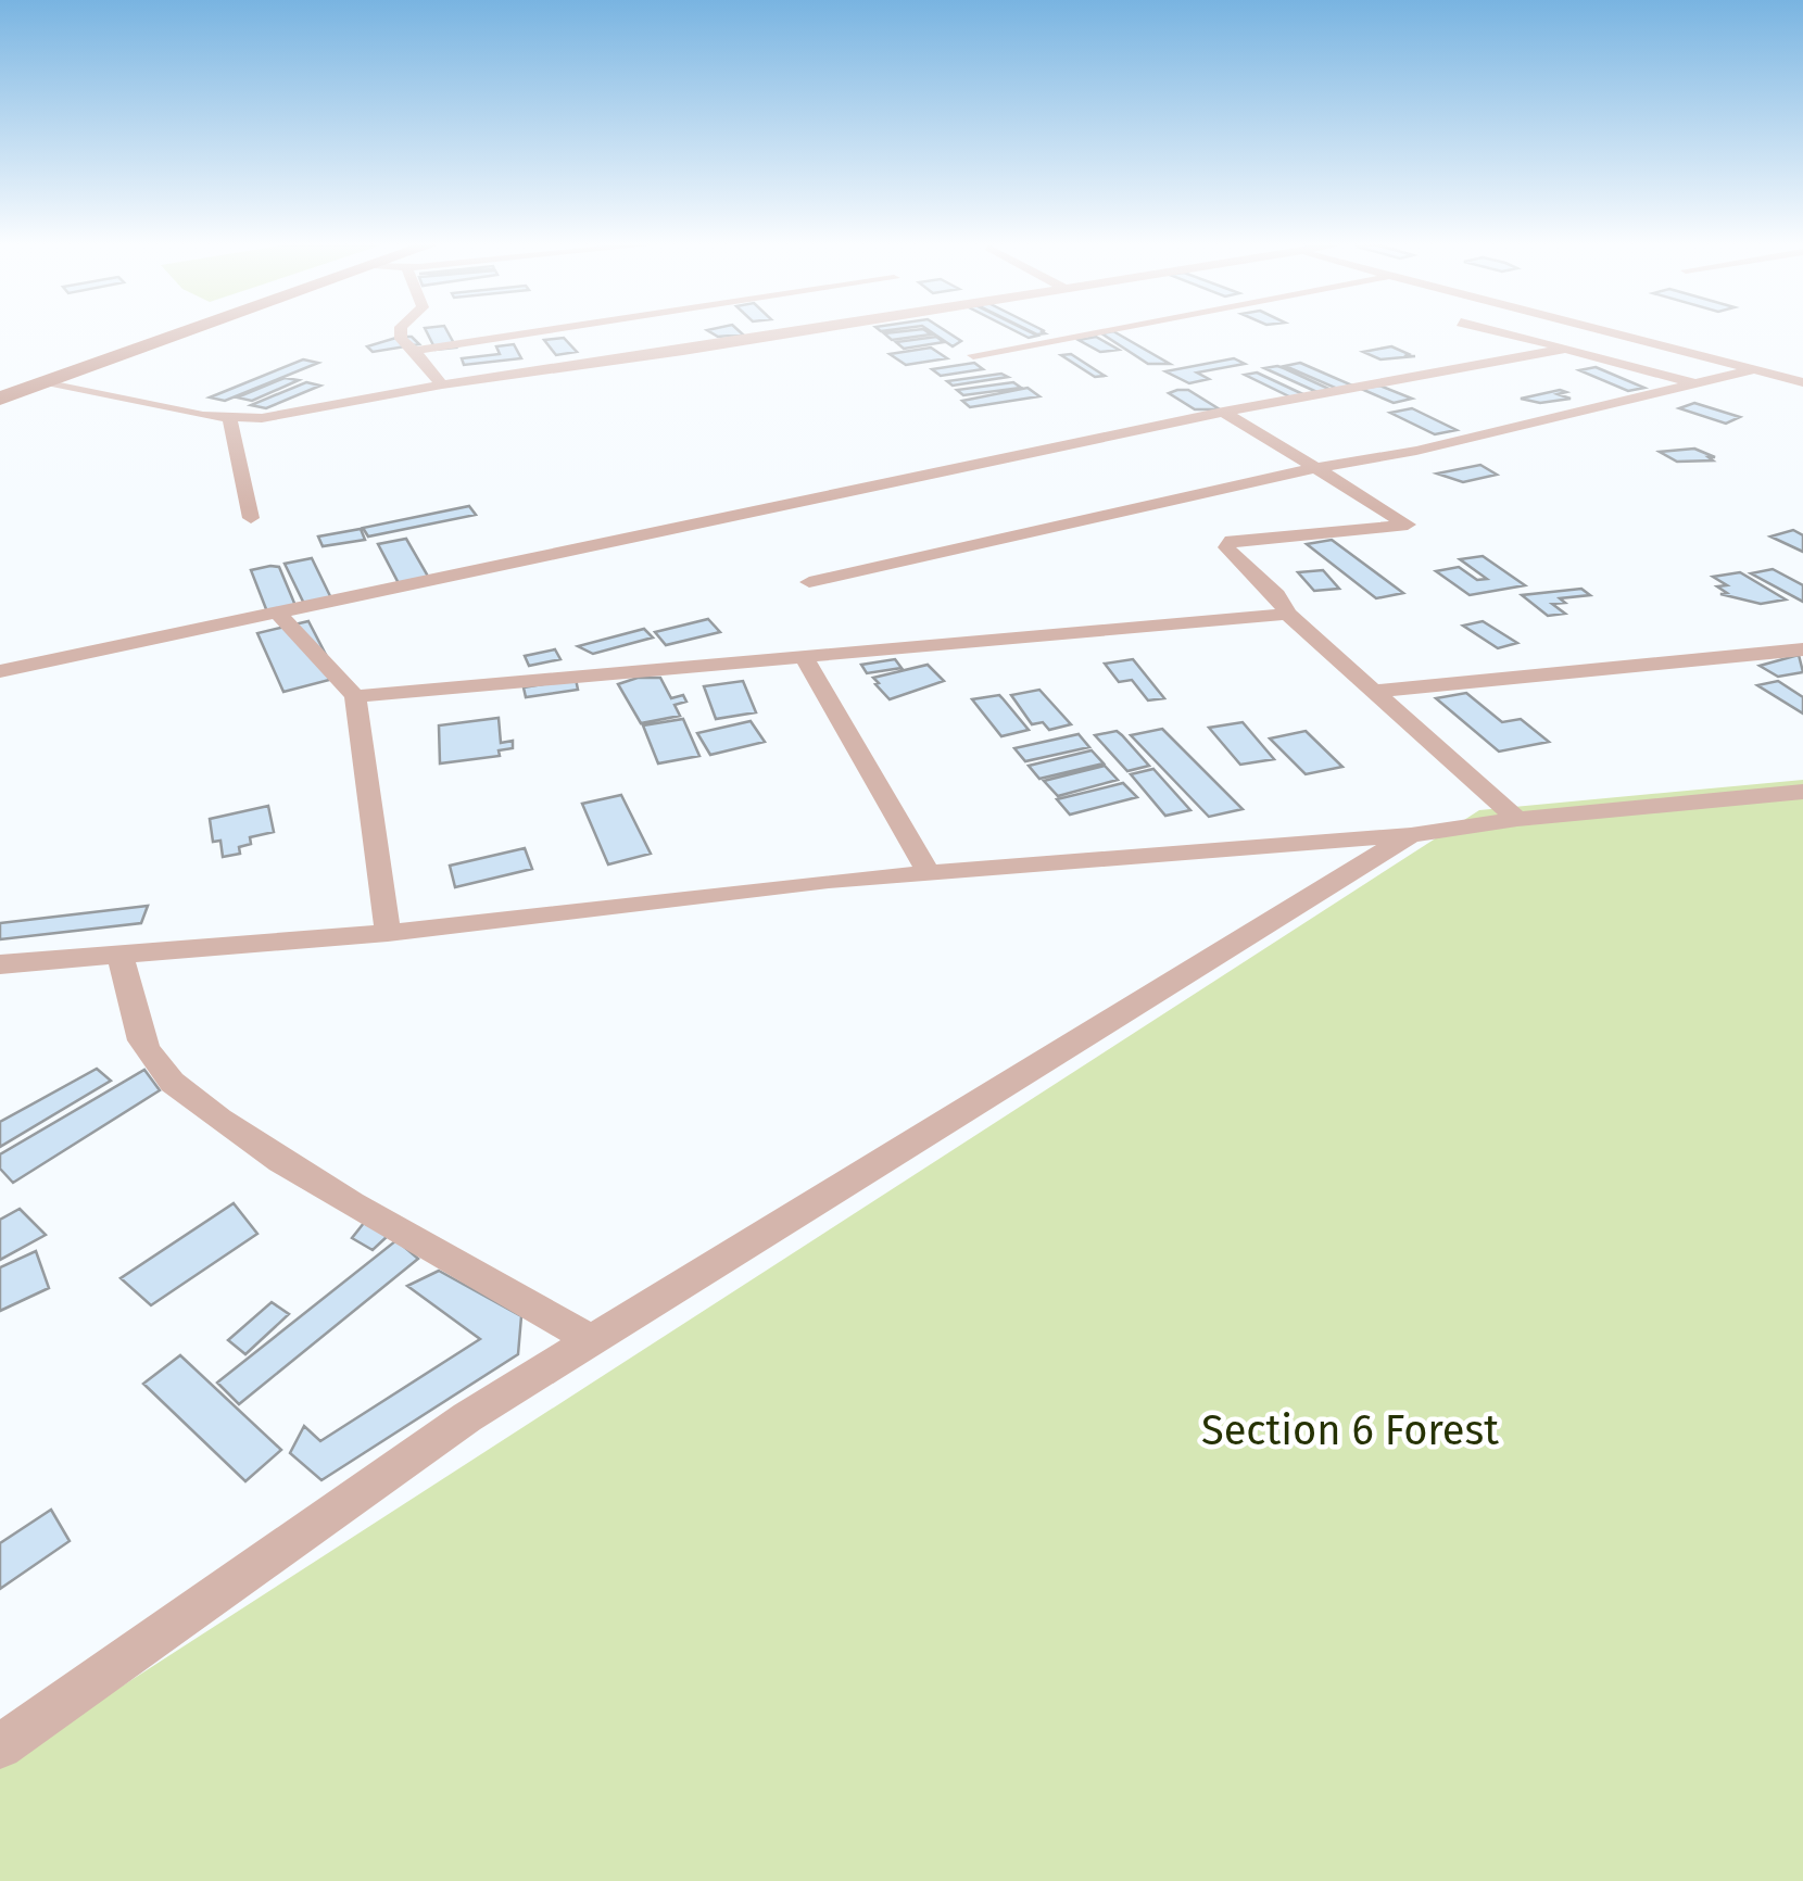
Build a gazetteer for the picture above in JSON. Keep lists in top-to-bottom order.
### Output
{
  "parks": ["Section 6 Forest"]
}
